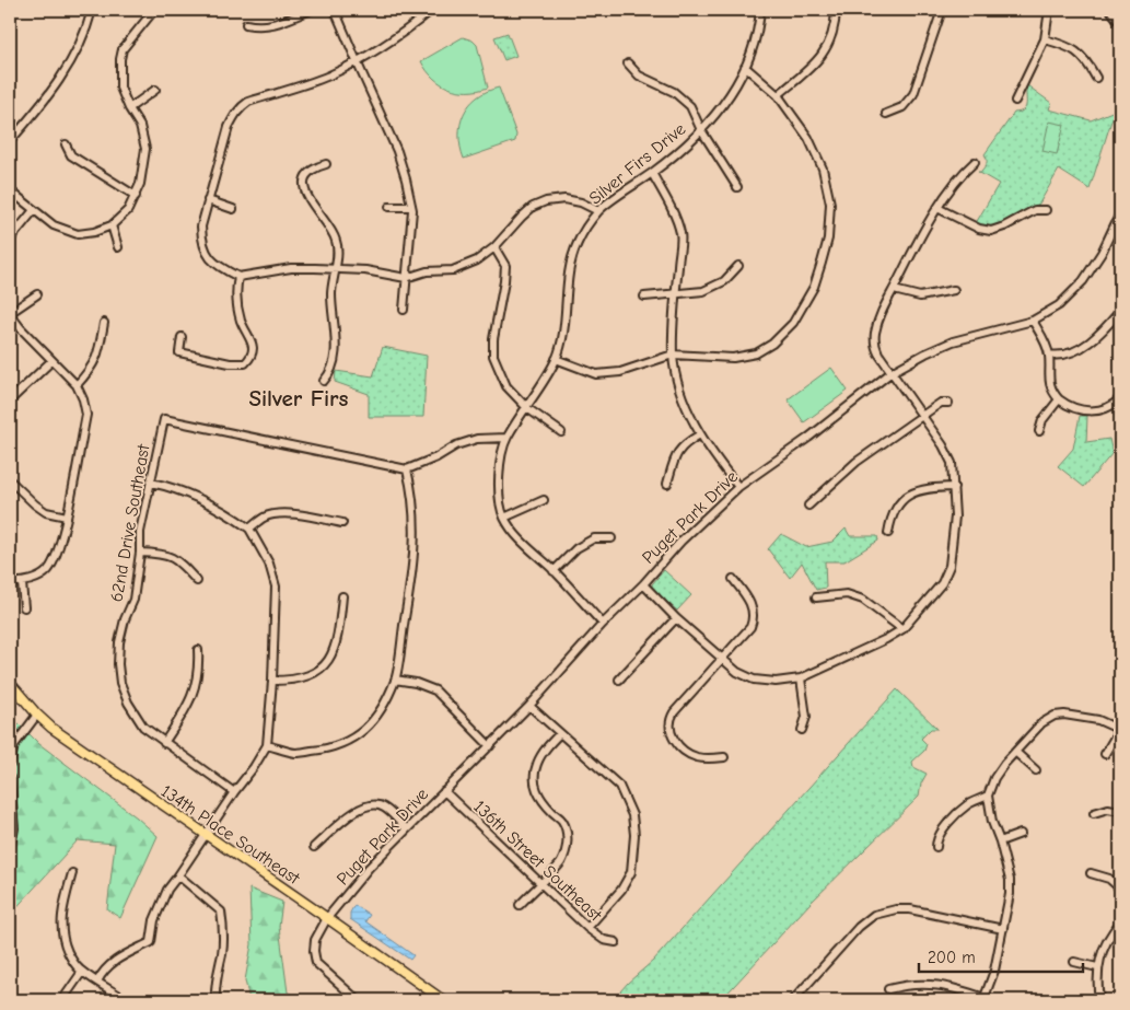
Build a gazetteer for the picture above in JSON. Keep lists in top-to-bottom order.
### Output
{
  "streets": {
    "main road": ["134th Place Southeast"],
    "street": [
      "Silver Firs Drive",
      "Puget Park Drive",
      "62nd Drive Southeast",
      "136th Street Southeast"
    ]
  },
  "crossings": [
    ["Silver Firs Drive", "Puget Park Drive"],
    ["Puget Park Drive", "134th Place Southeast"],
    ["Puget Park Drive", "136th Street Southeast"]
  ],
  "districts": ["Silver Firs"],
  "scale_bar": "200 m"
}
